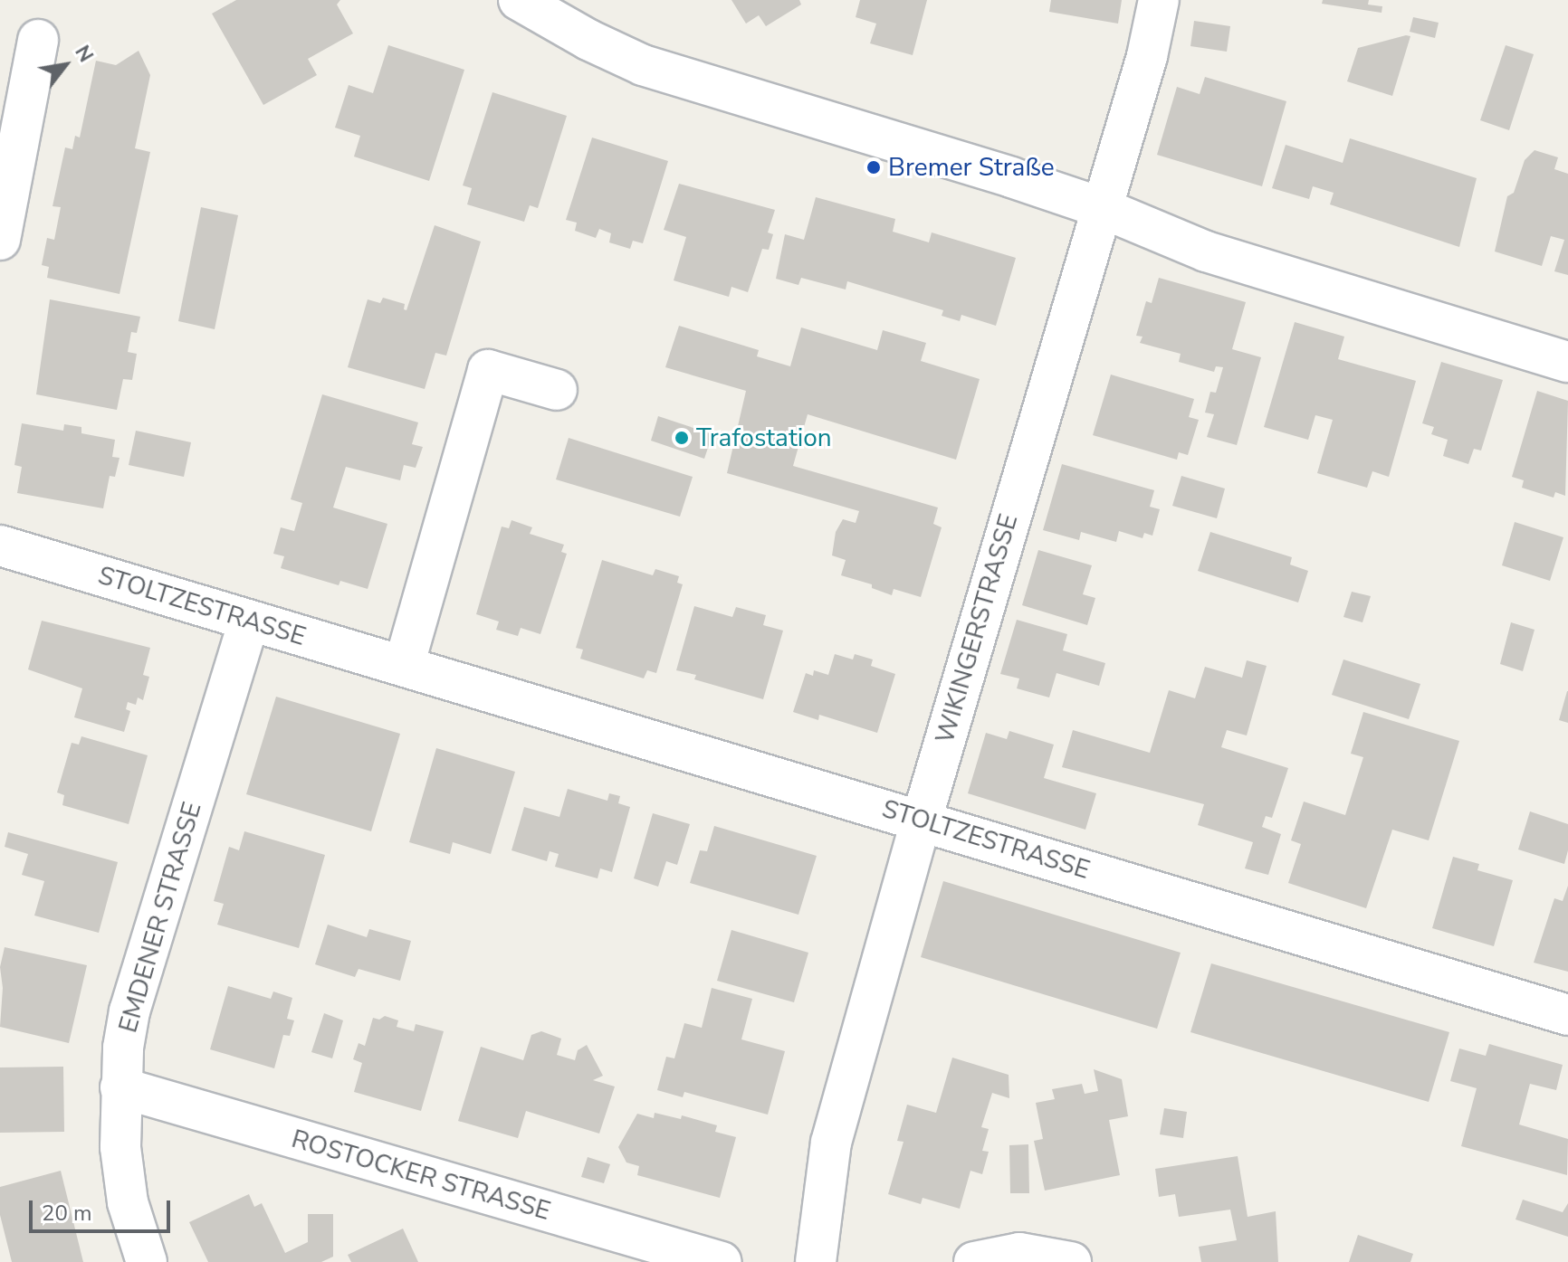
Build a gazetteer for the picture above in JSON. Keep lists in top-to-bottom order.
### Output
{
  "streets": {
    "street": [
      "STOLTZESTRASSE",
      "WIKINGERSTRASSE",
      "EMDENER STRASSE",
      "ROSTOCKER STRASSE"
    ]
  },
  "crossings": [
    ["STOLTZESTRASSE", "WIKINGERSTRASSE"],
    ["STOLTZESTRASSE", "EMDENER STRASSE"],
    ["EMDENER STRASSE", "ROSTOCKER STRASSE"]
  ],
  "places": ["Bremer Straße", "Trafostation"],
  "scale_bar": "20 m",
  "north": "top right"
}
